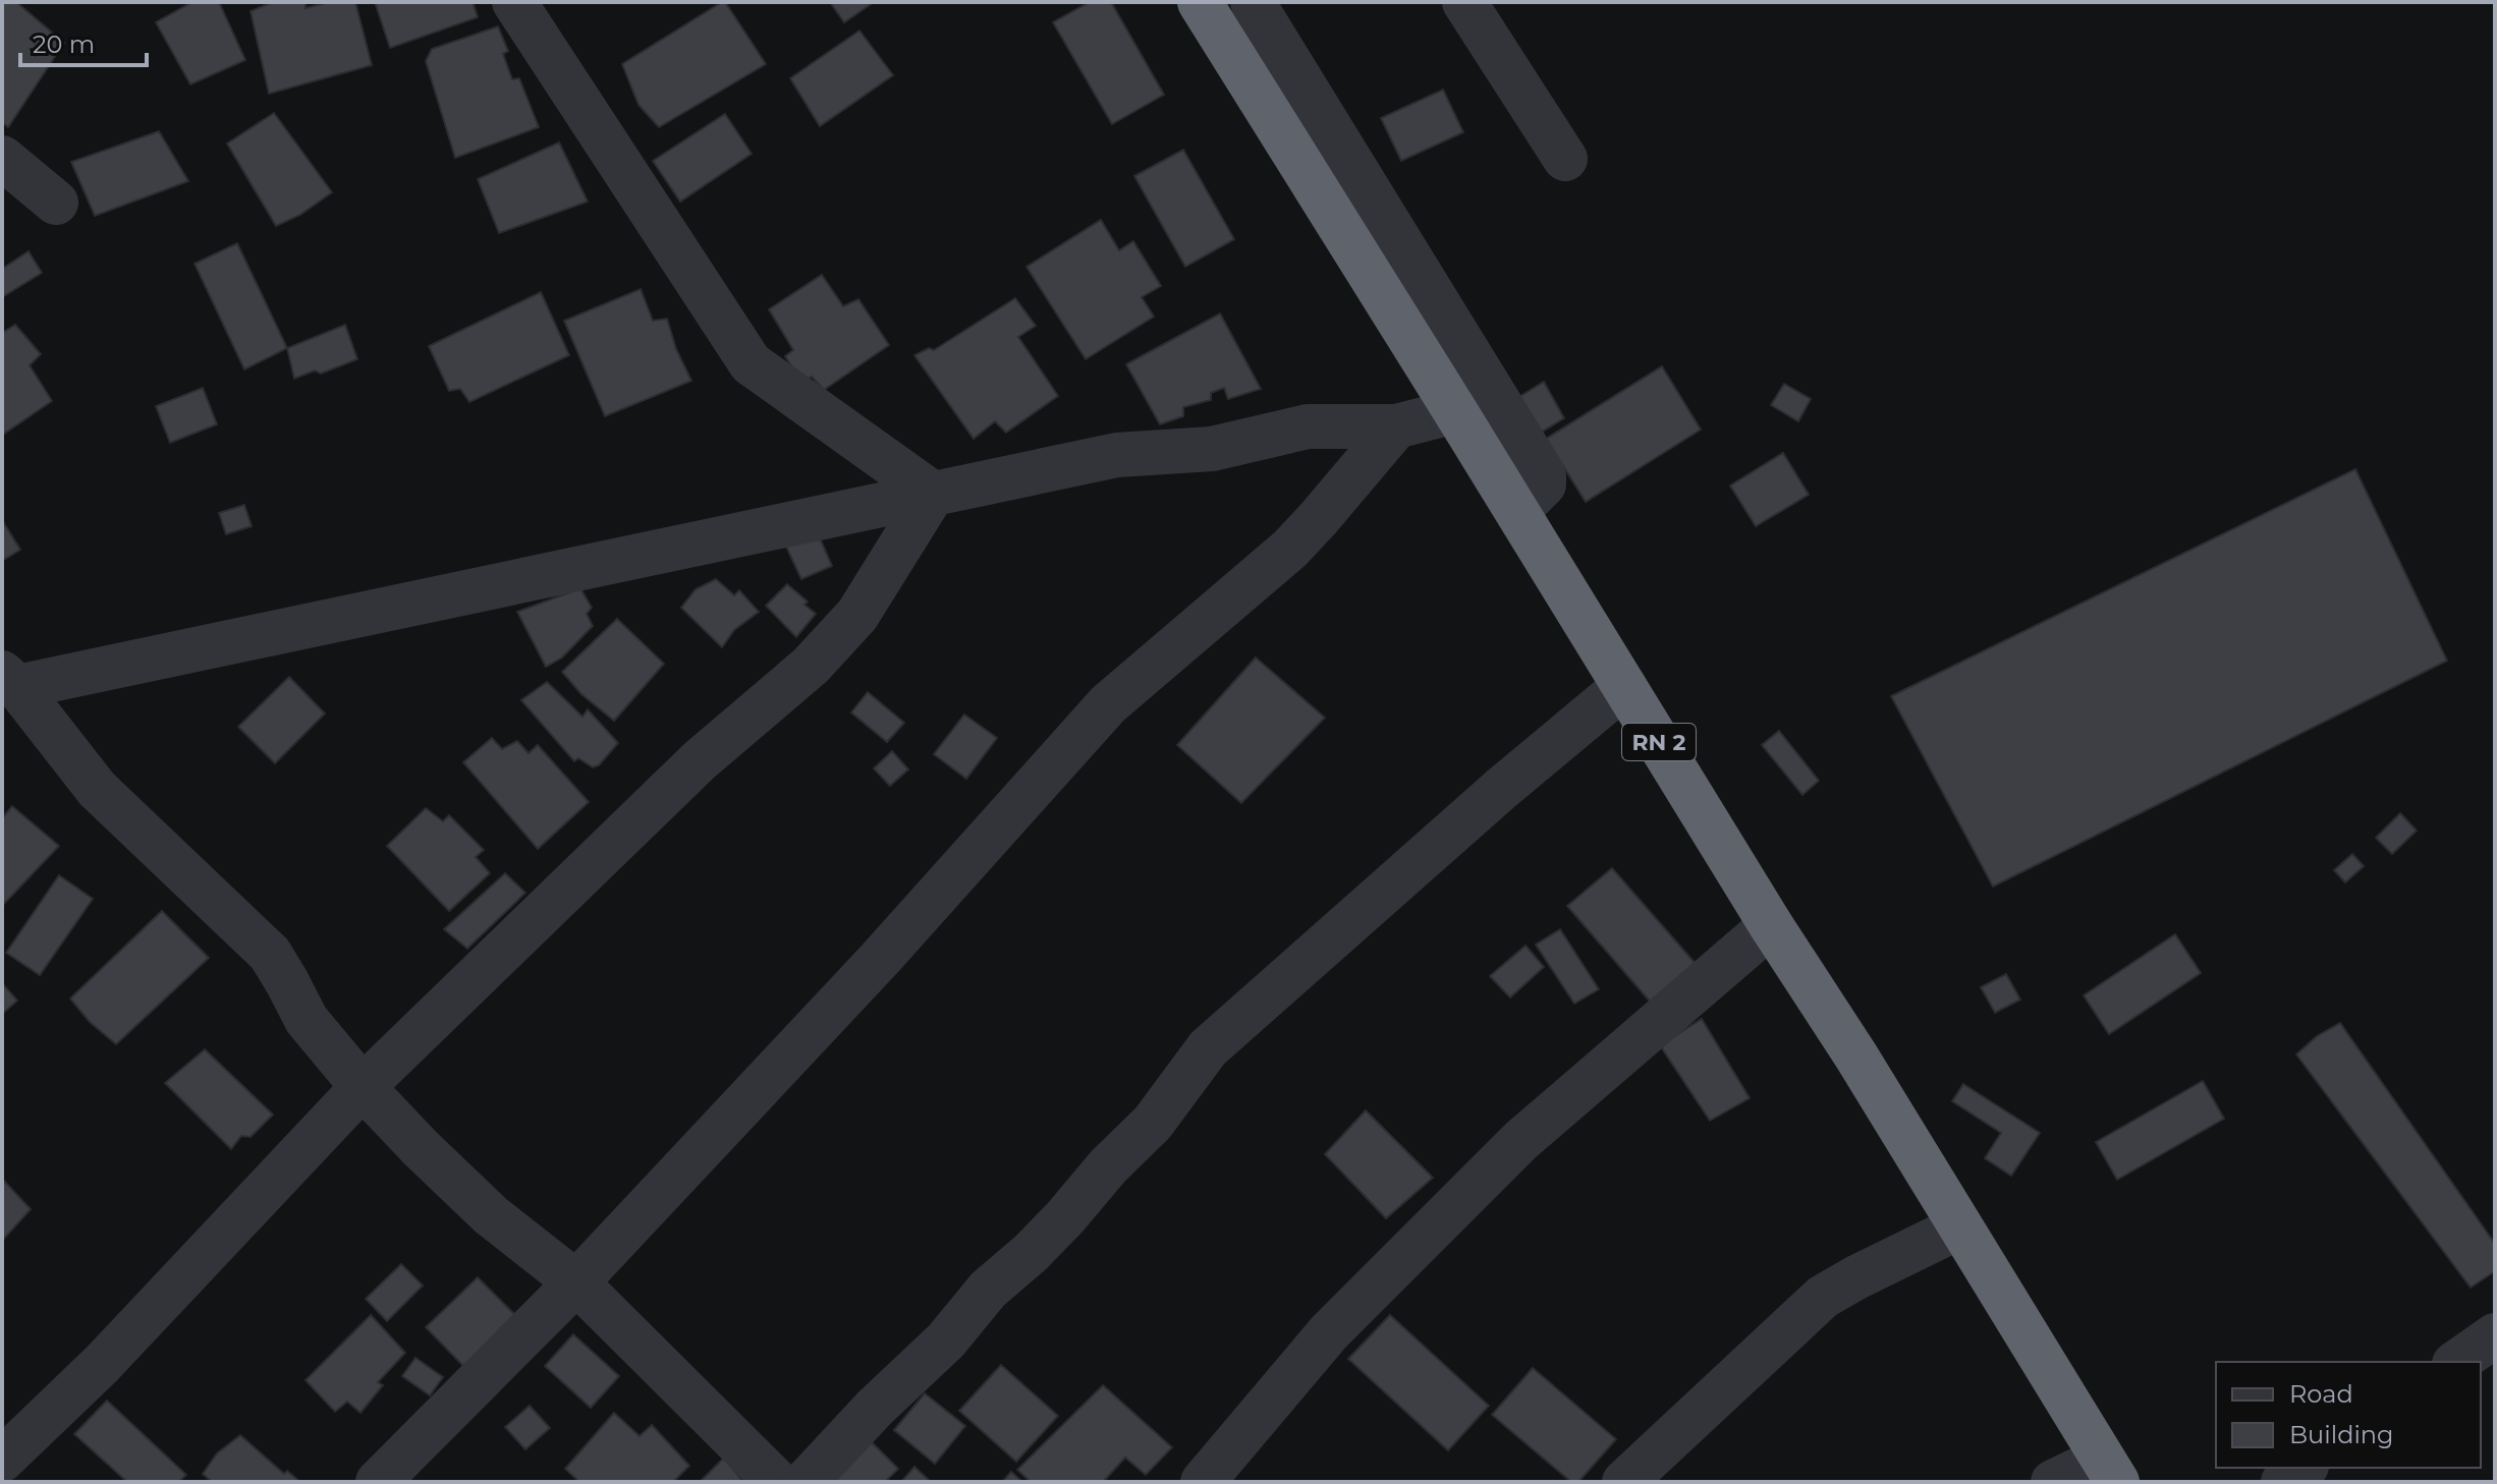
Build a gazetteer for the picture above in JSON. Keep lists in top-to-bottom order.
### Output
{
  "streets": {
    "highway": ["RN 2"]
  },
  "legend": ["Road", "Building"],
  "scale_bar": "20 m"
}
